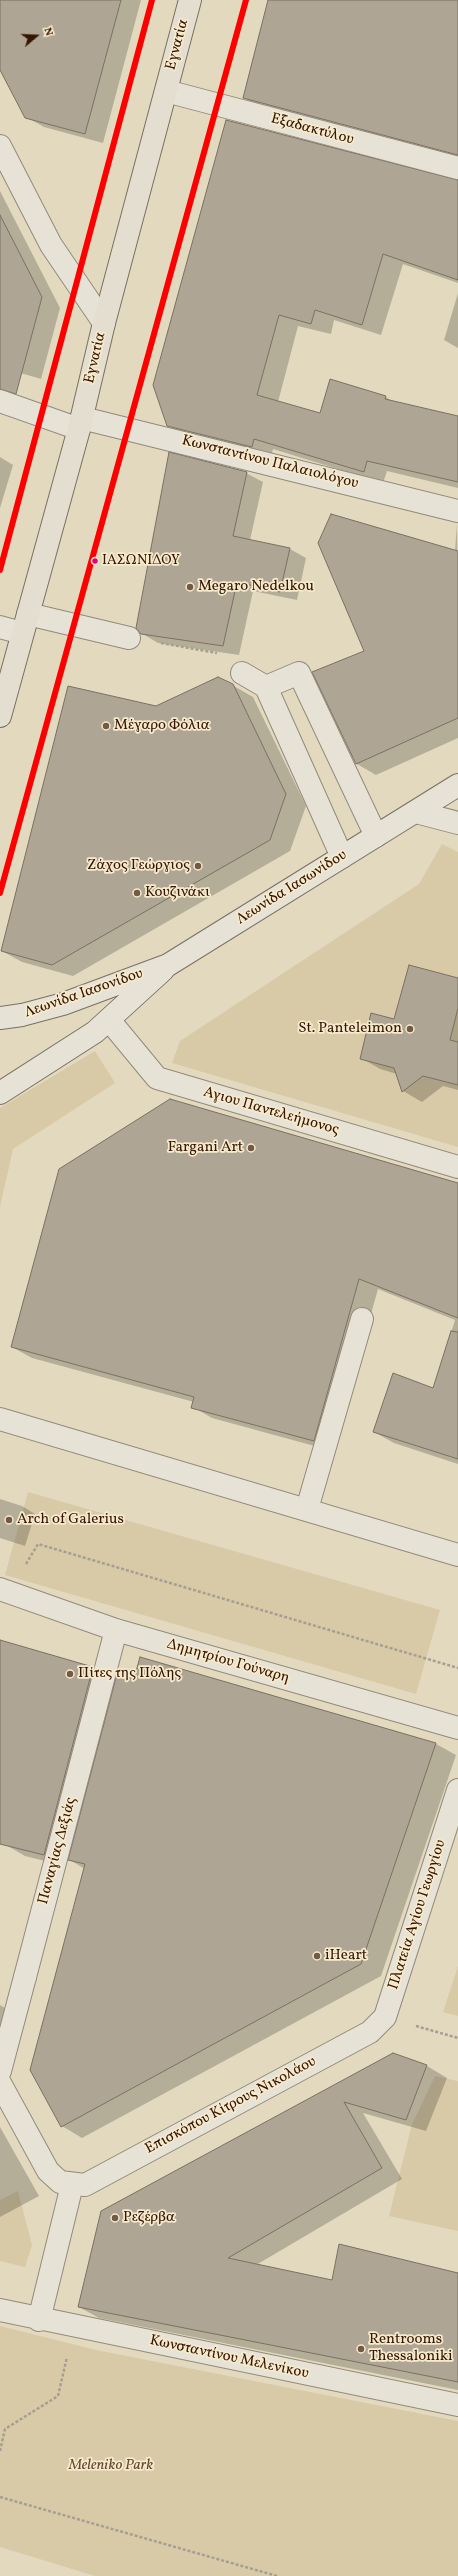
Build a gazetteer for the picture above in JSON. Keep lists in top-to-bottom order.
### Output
{
  "streets": {
    "main road": ["Εγνατία"],
    "street": [
      "Εξαδακτύλου",
      "Κωνσταντίνου Παλαιολόγου",
      "Λεωνίδα Ιασωνίδου",
      "Λεωνίδα Ιασονίδου",
      "Αγιου Παντελεήμονος",
      "Δημητρίου Γούναρη",
      "Παναγίας Δεξιάς",
      "Πλατεία Αγίου Γεωργίου",
      "Επισκόπου Κίτρους Νικολάου",
      "Κωνσταντίνου Μελενίκου"
    ]
  },
  "crossings": [
    ["Εγνατία", "Εξαδακτύλου"],
    ["Εγνατία", "Κωνσταντίνου Παλαιολόγου"],
    ["Λεωνίδα Ιασωνίδου", "Λεωνίδα Ιασονίδου"],
    ["Δημητρίου Γούναρη", "Παναγίας Δεξιάς"],
    ["Πλατεία Αγίου Γεωργίου", "Επισκόπου Κίτρους Νικολάου"]
  ],
  "parks": ["Meleniko Park"],
  "places": [
    "ΙΑΣΩΝΙΔΟΥ",
    "Megaro Nedelkou",
    "Μέγαρο Φόλια",
    "Ζάχος Γεώργιος",
    "Κουζινάκι",
    "St. Panteleimon",
    "Fargani Art",
    "Arch of Galerius",
    "Πίτες της Πόλης",
    "iHeart",
    "Ρεζέρβα",
    "Rentrooms Thessaloniki"
  ],
  "north": "right"
}
